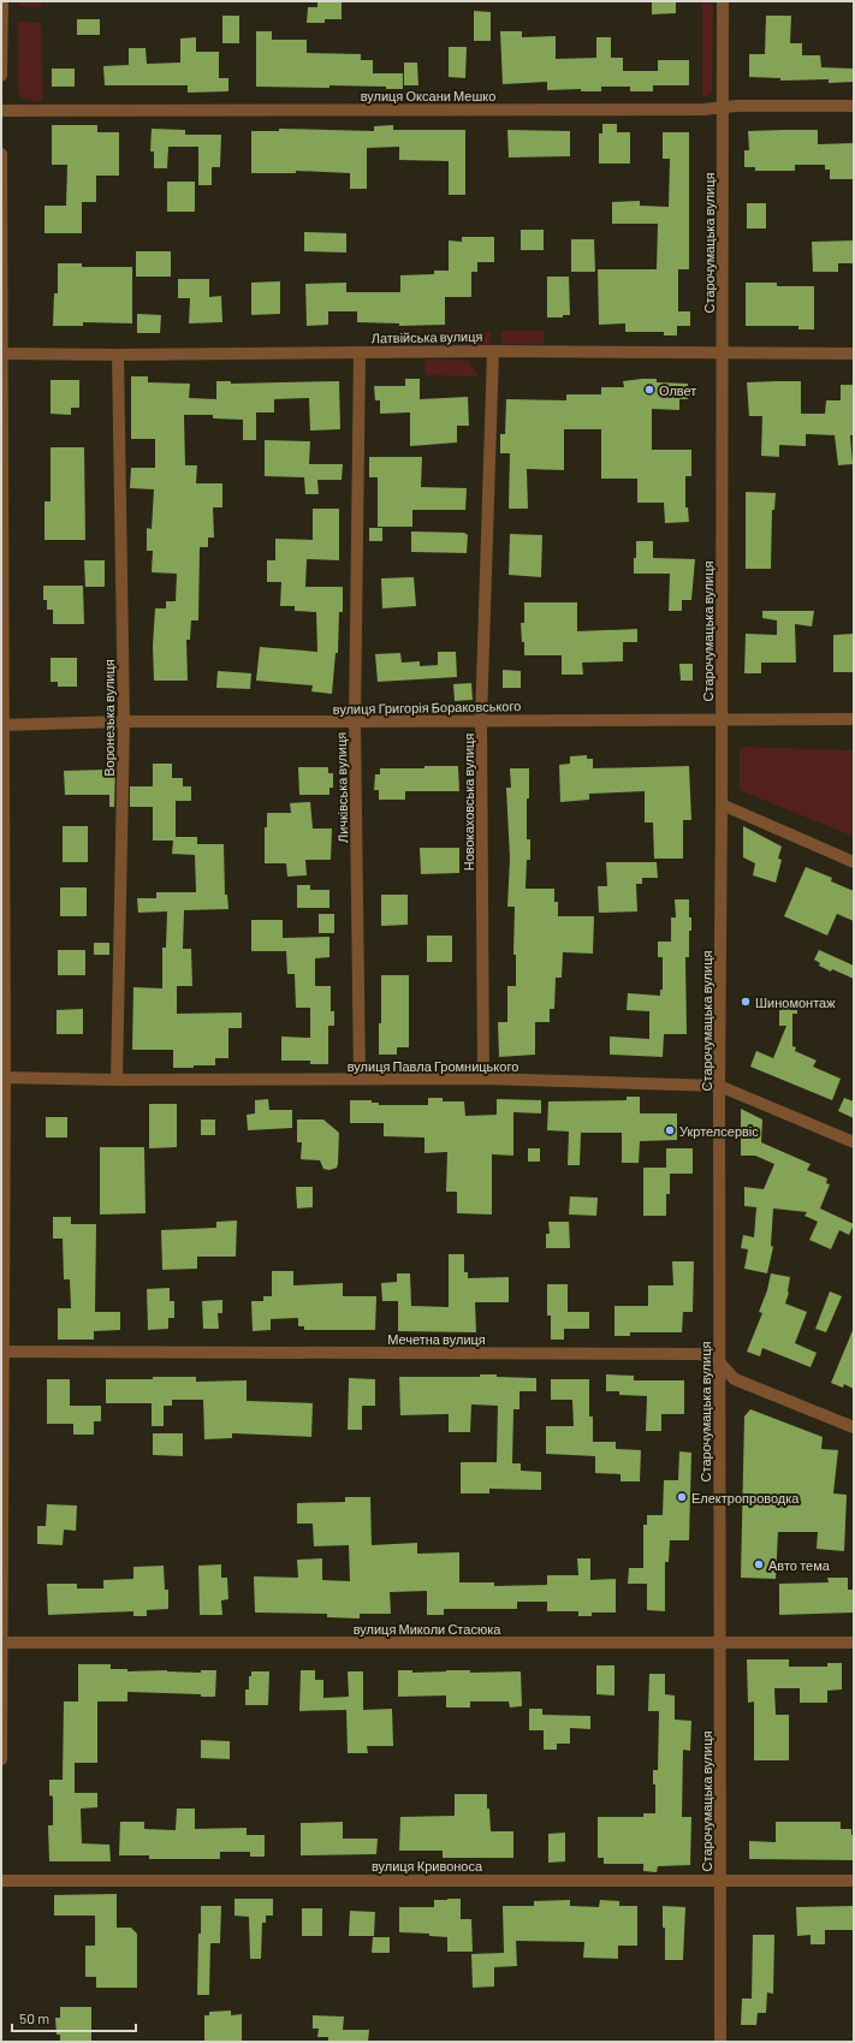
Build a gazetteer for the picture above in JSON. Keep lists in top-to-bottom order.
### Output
{
  "streets": {
    "street": [
      "вулиця Оксани Мешко",
      "Старочумацька вулиця",
      "Латвійська вулиця",
      "вулиця Григорія Бораковського",
      "Воронезька вулиця",
      "Личківська вулиця",
      "Новокаховська вулиця",
      "вулиця Павла Громницького",
      "Мечетна вулиця",
      "вулиця Миколи Стасюка",
      "вулиця Кривоноса"
    ]
  },
  "crossings": [
    ["вулиця Оксани Мешко", "Старочумацька вулиця"],
    ["Старочумацька вулиця", "Латвійська вулиця"],
    ["Старочумацька вулиця", "вулиця Григорія Бораковського"],
    ["Старочумацька вулиця", "вулиця Павла Громницького"],
    ["Старочумацька вулиця", "Мечетна вулиця"],
    ["Старочумацька вулиця", "вулиця Миколи Стасюка"],
    ["Старочумацька вулиця", "вулиця Кривоноса"],
    ["Латвійська вулиця", "Воронезька вулиця"],
    ["Латвійська вулиця", "Личківська вулиця"],
    ["Латвійська вулиця", "Новокаховська вулиця"],
    ["вулиця Григорія Бораковського", "Воронезька вулиця"],
    ["вулиця Григорія Бораковського", "Личківська вулиця"],
    ["вулиця Григорія Бораковського", "Новокаховська вулиця"],
    ["Воронезька вулиця", "вулиця Павла Громницького"],
    ["Личківська вулиця", "вулиця Павла Громницького"],
    ["Новокаховська вулиця", "вулиця Павла Громницького"]
  ],
  "places": [
    "Олвет",
    "Шиномонтаж",
    "Укртелсервіс",
    "Електропроводка",
    "Авто тема"
  ],
  "scale_bar": "50 m"
}
